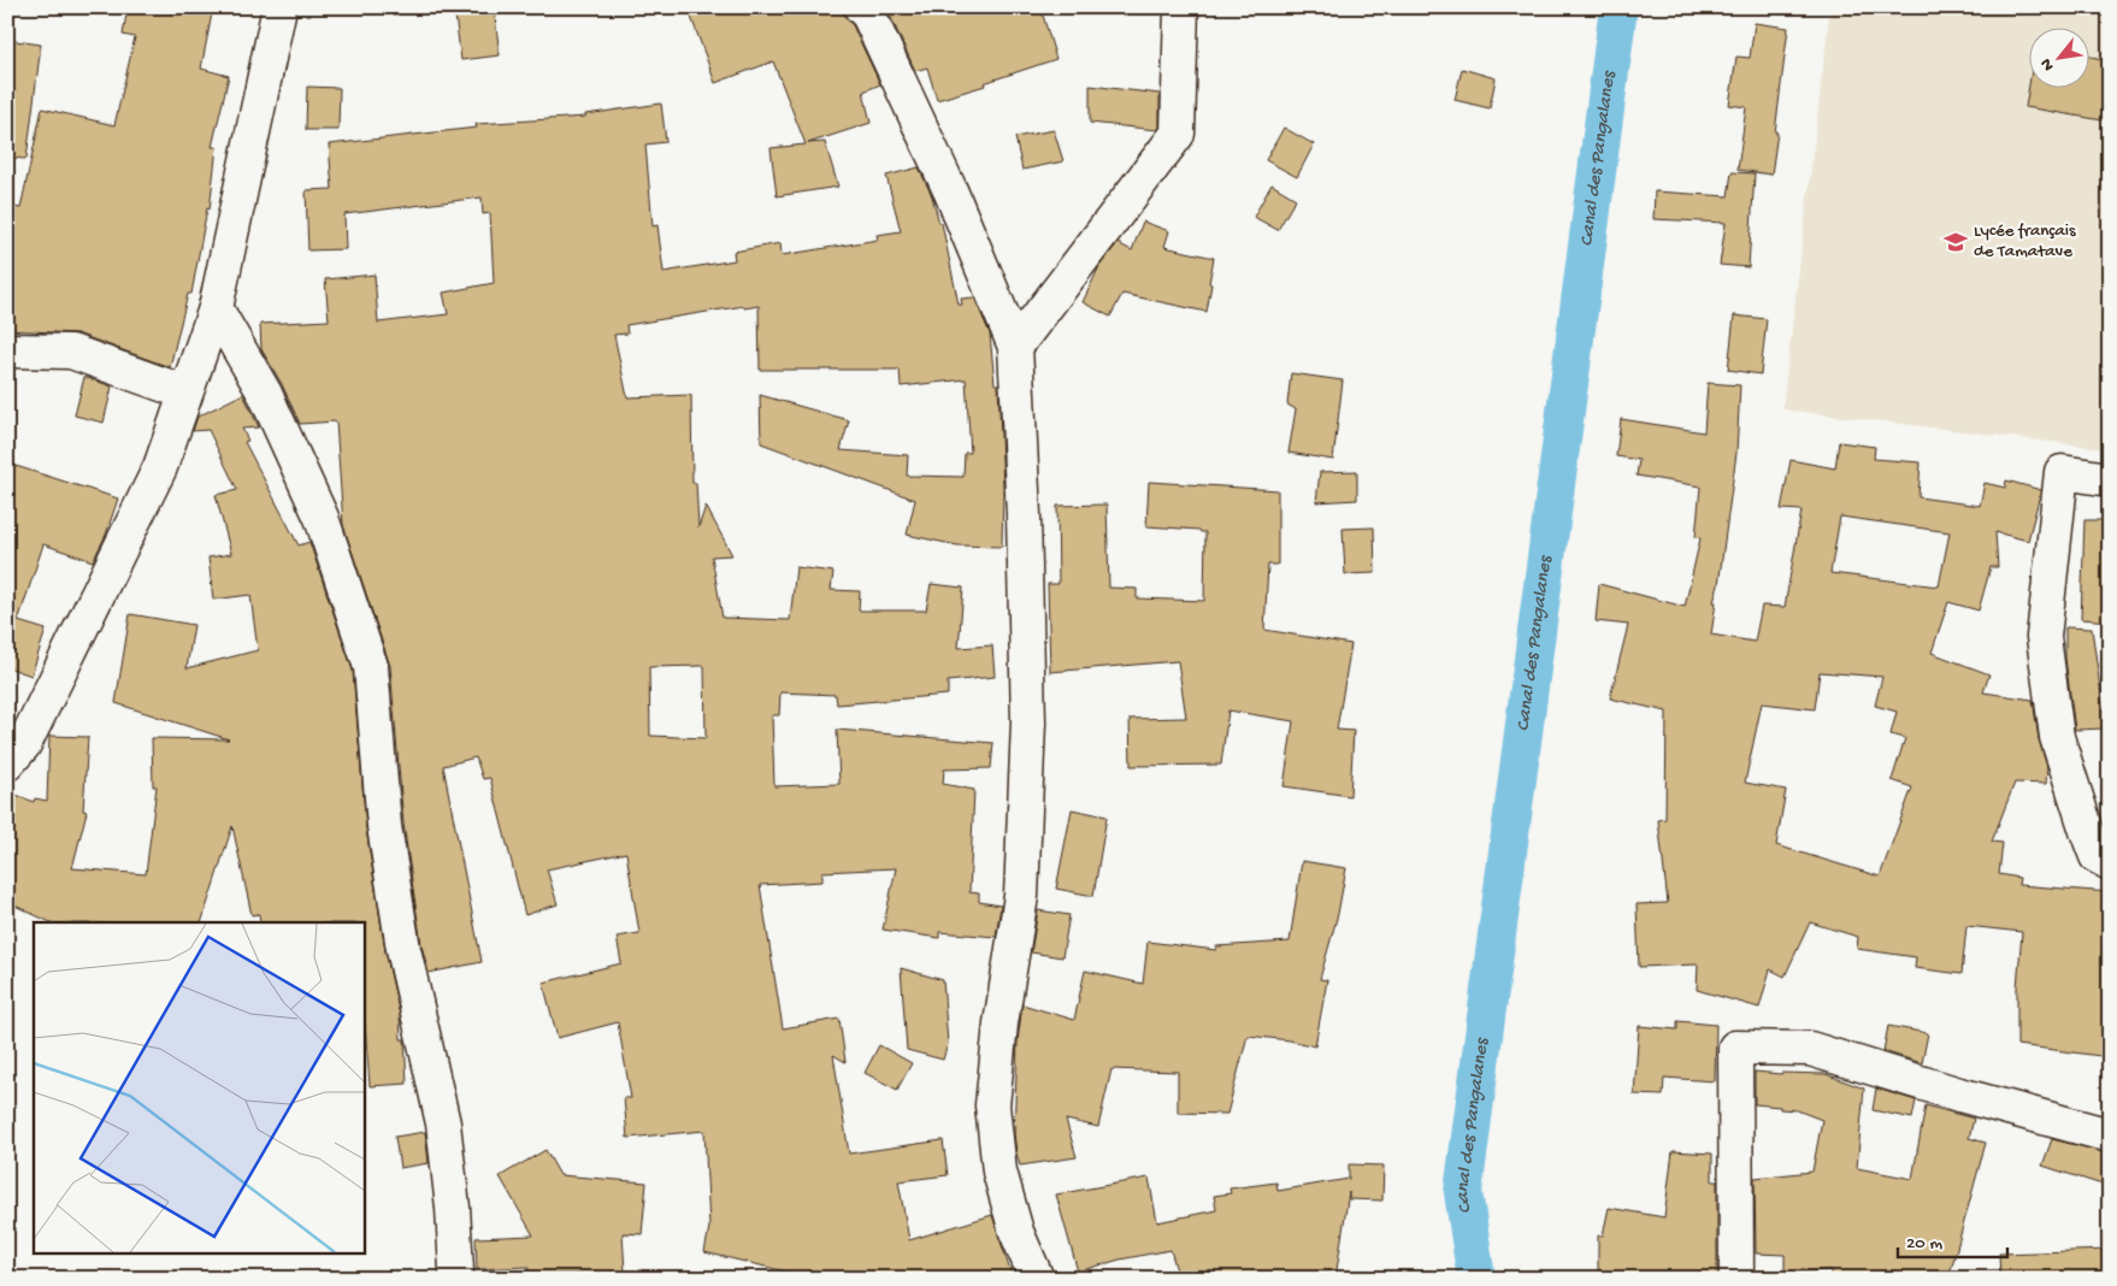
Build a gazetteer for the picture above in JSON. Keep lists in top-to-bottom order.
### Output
{
  "water": ["Canal des Pangalanes"],
  "places": {
    "school or university": ["Lycée français de Tamatave"]
  },
  "scale_bar": "20 m",
  "north": "bottom left"
}
